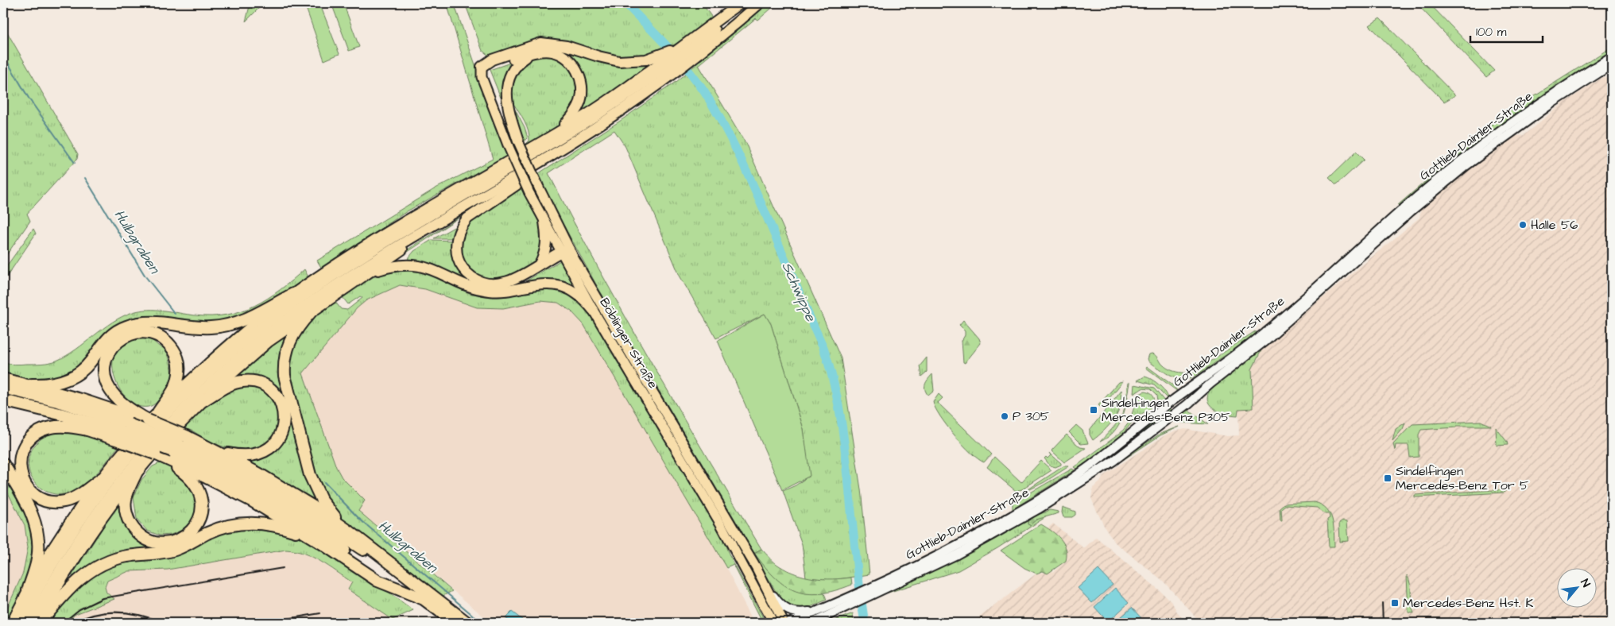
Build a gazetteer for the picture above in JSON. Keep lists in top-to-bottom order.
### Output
{
  "streets": {
    "main road": ["Gottlieb-Daimler-Straße", "Böblinger Straße"]
  },
  "water": ["Hulbgraben", "Schwippe"],
  "places": {
    "other": ["Halle 56", "P 305"],
    "transit": ["Sindelfingen Mercedes-Benz P305", "Sindelfingen Mercedes-Benz Tor 5", "Mercedes-Benz Hst. K"]
  },
  "scale_bar": "100 m",
  "north": "top right"
}
